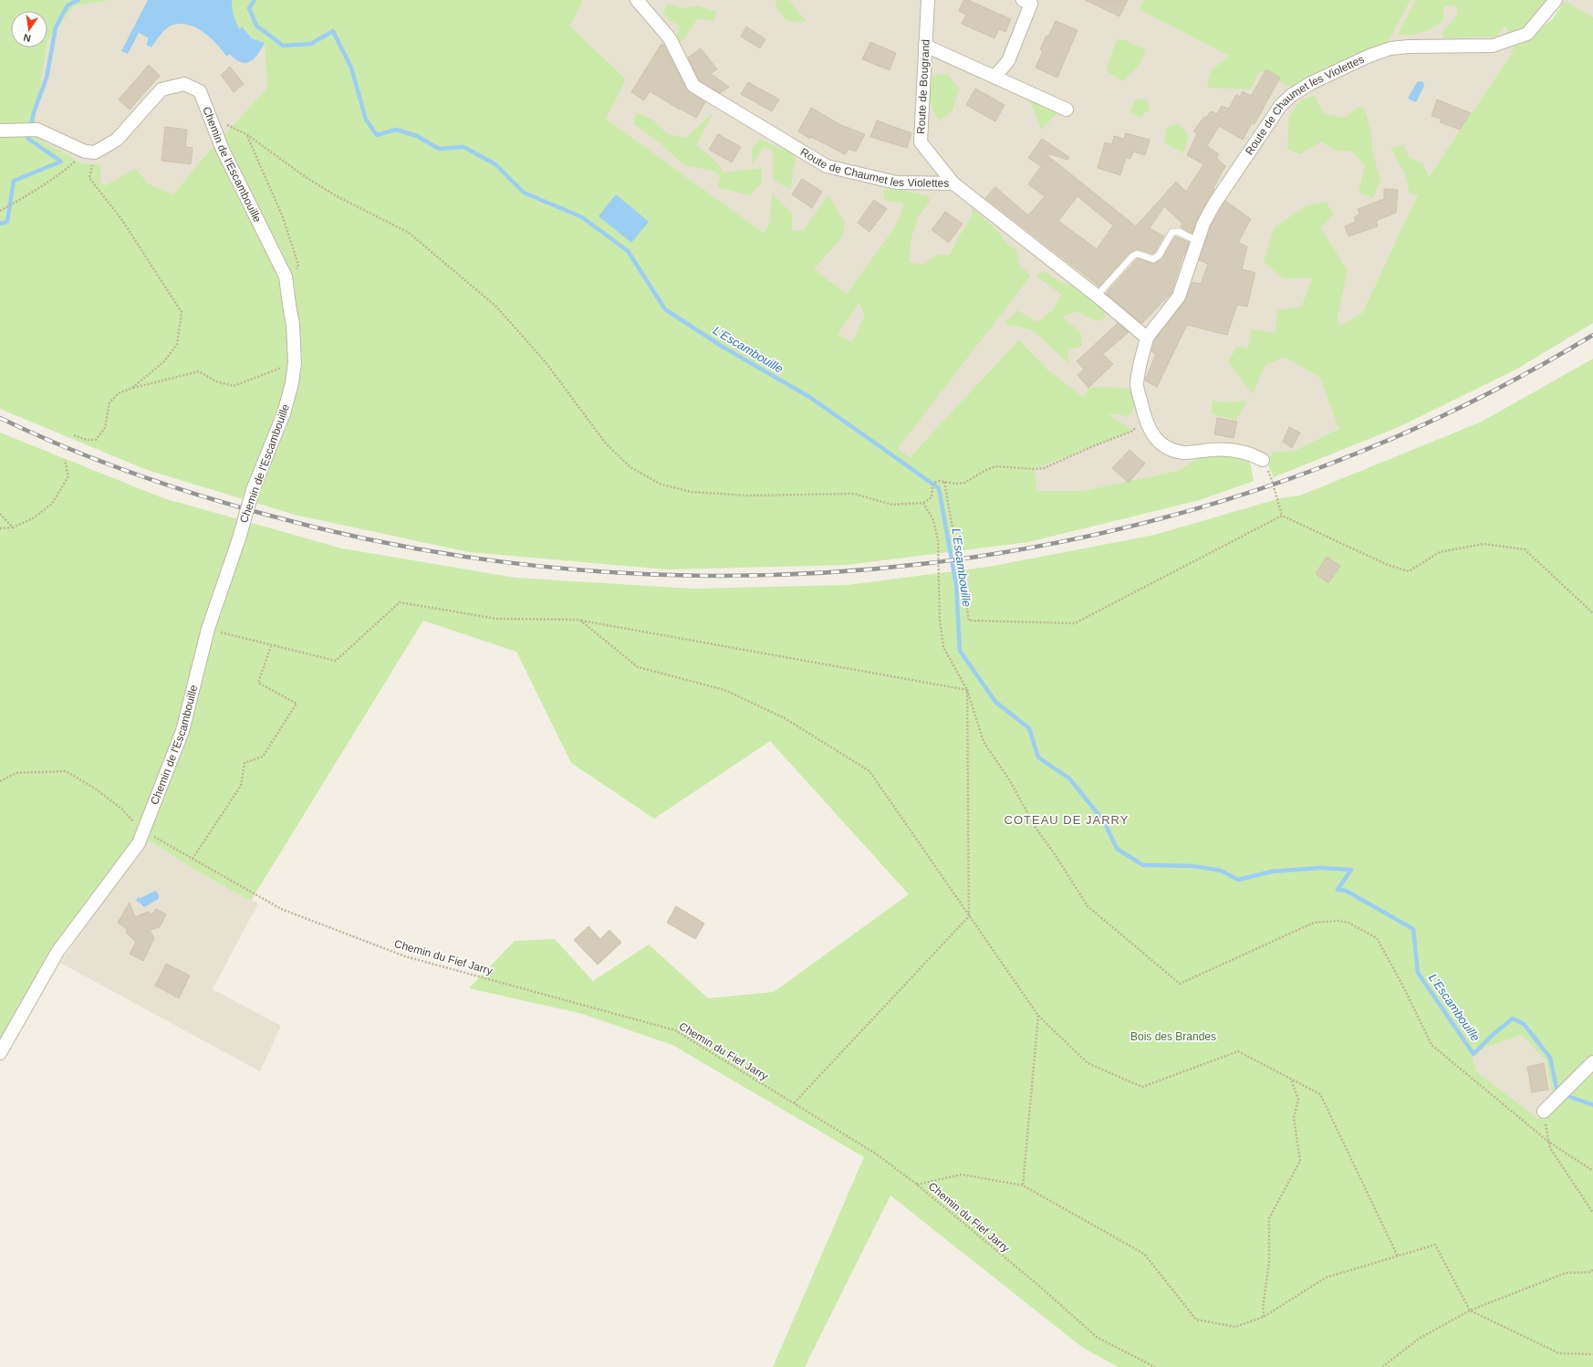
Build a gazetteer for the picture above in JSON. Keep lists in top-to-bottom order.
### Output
{
  "streets": {
    "street": ["Route de Bougrand", "Route de Chaumet les Violettes", "Chemin de l'Escambouille"],
    "path": ["Chemin du Fief Jarry"]
  },
  "crossings": [
    ["Route de Bougrand", "Route de Chaumet les Violettes"],
    ["Chemin de l'Escambouille", "Chemin du Fief Jarry"]
  ],
  "districts": ["COTEAU DE JARRY"],
  "water": ["L'Escambouille"],
  "parks": ["Bois des Brandes"],
  "north": "bottom"
}
